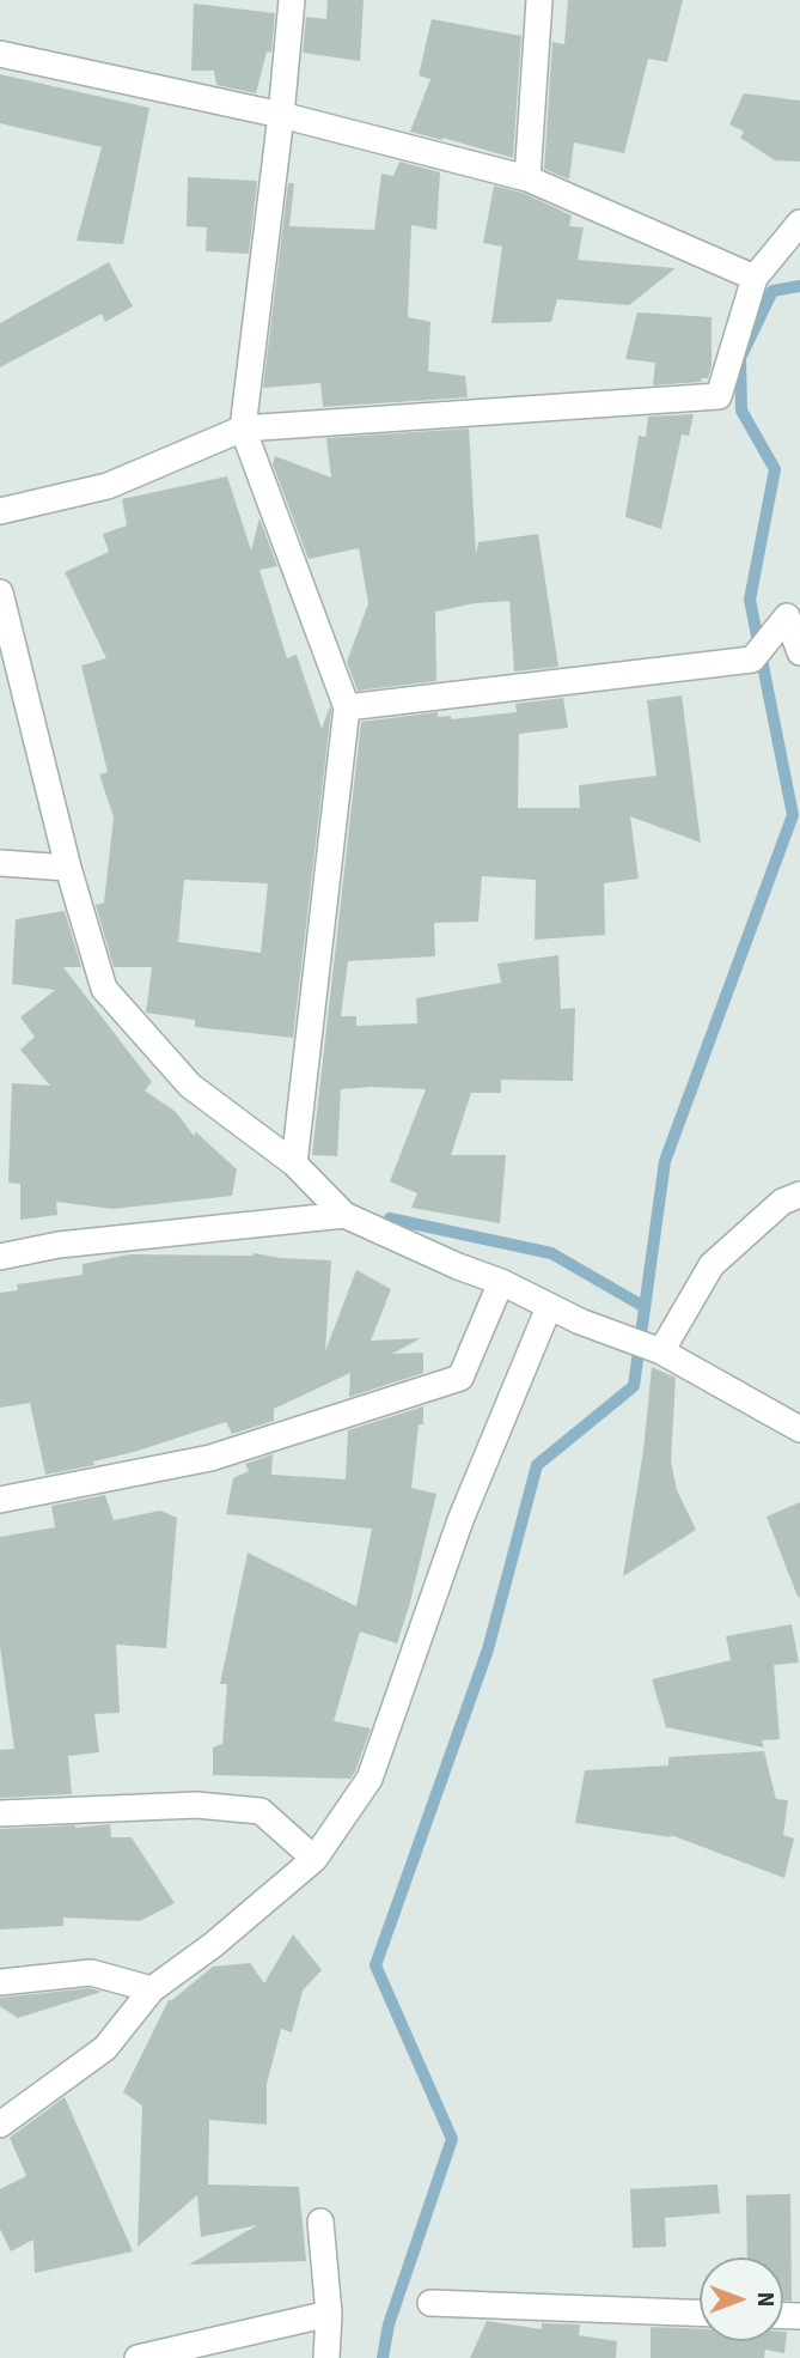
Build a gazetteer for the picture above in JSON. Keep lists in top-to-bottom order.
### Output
{
  "north": "right"
}
